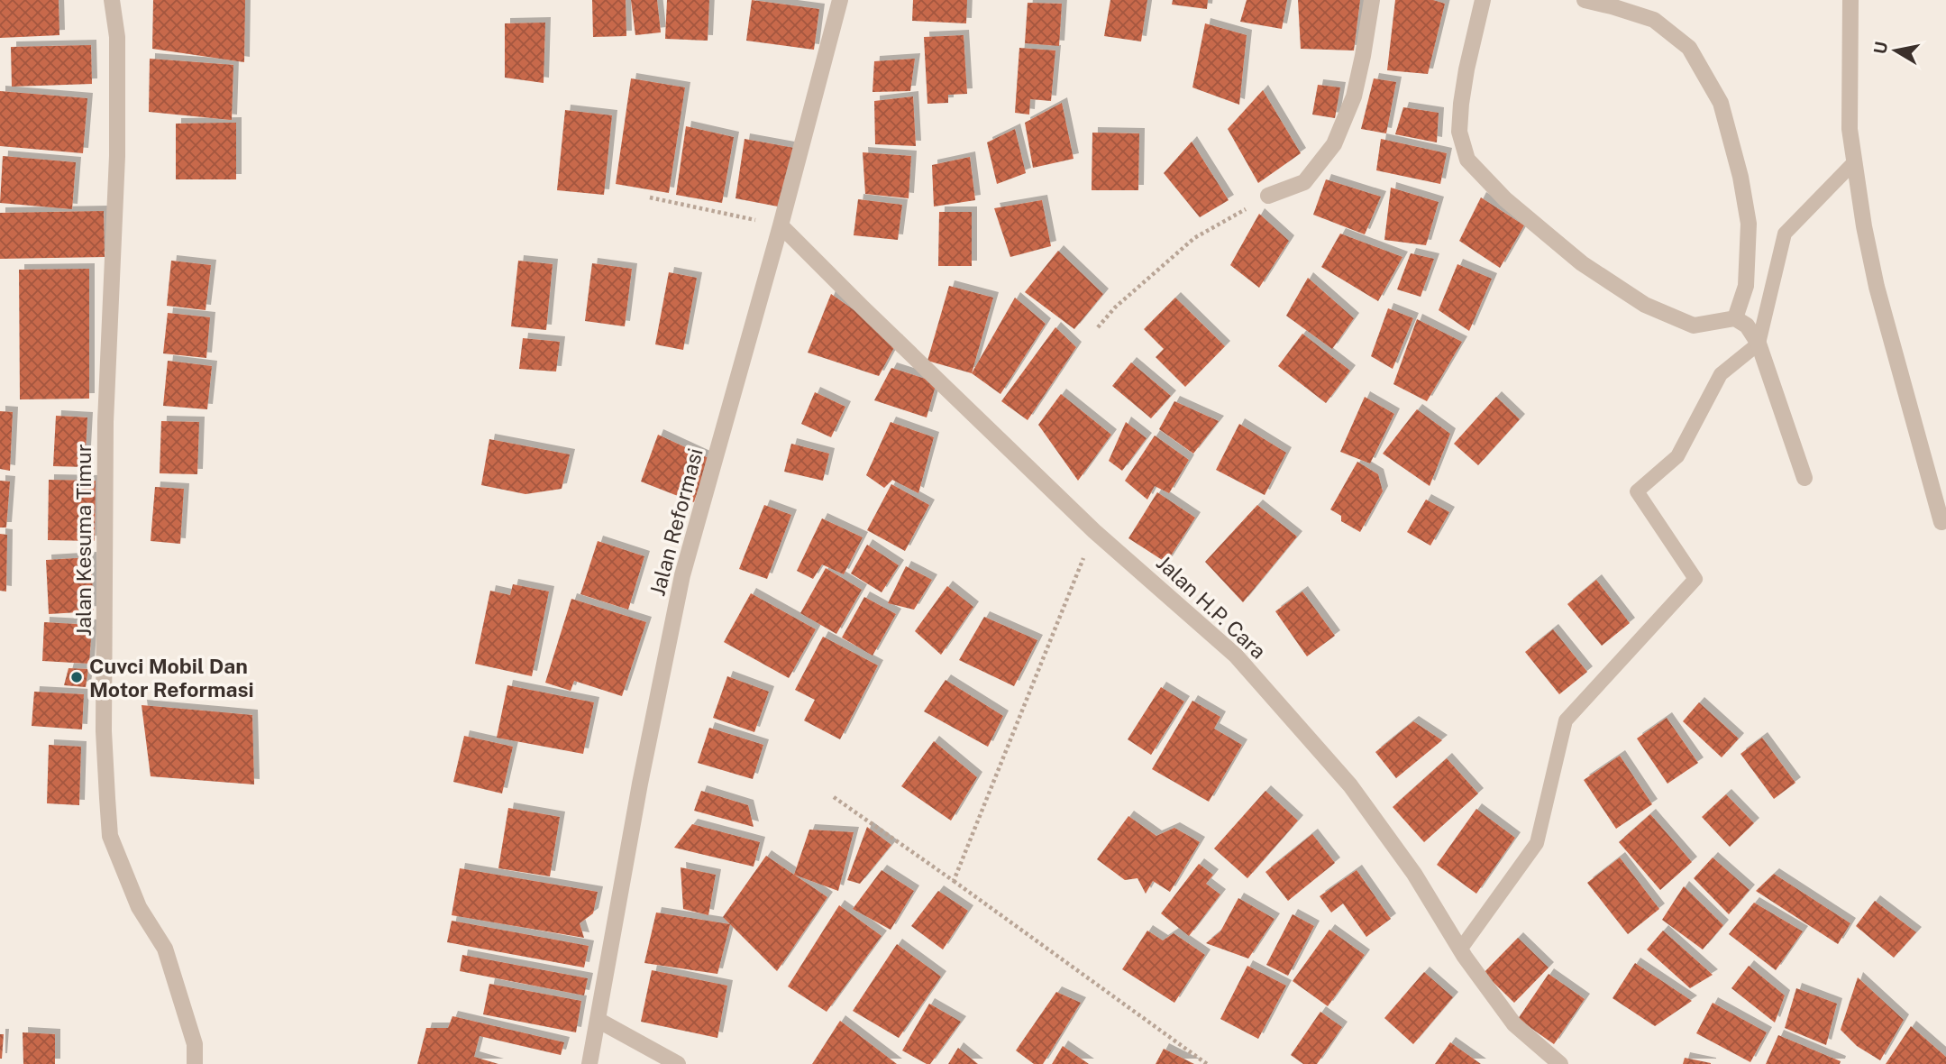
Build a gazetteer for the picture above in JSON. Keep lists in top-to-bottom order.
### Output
{
  "streets": {
    "street": ["Jalan Reformasi", "Jalan Kesuma Timur", "Jalan H.P. Cara"]
  },
  "crossings": [
    ["Jalan Reformasi", "Jalan H.P. Cara"]
  ],
  "places": ["Cuvci Mobil Dan Motor Reformasi"],
  "north": "left"
}
